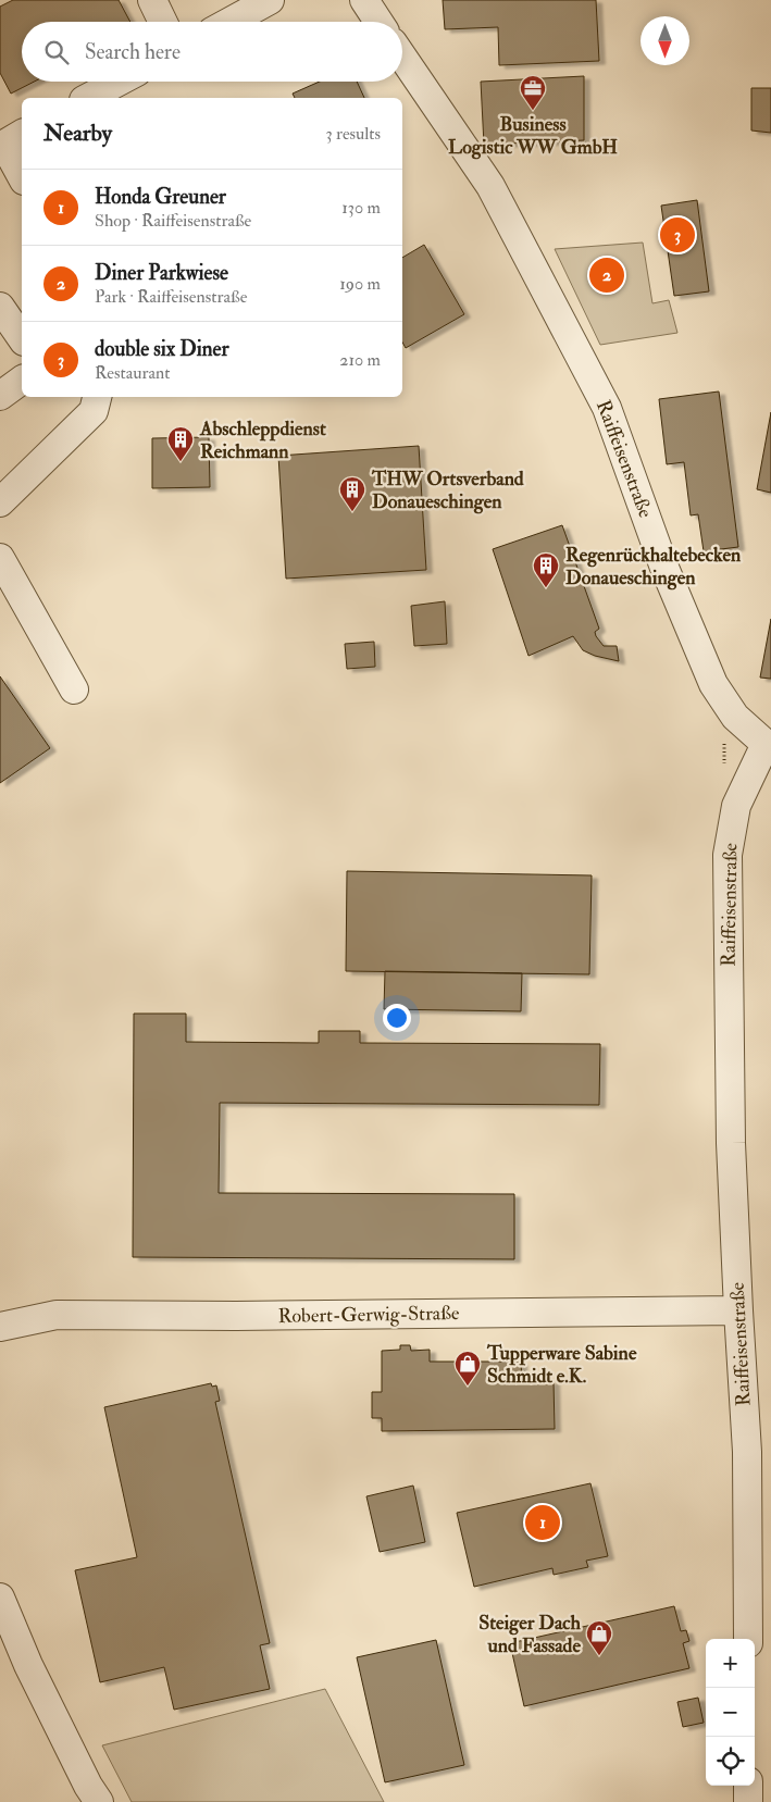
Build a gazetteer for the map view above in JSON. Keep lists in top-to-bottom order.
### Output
{
  "streets": {
    "street": ["Raiffeisenstraße", "Robert-Gerwig-Straße"]
  },
  "crossings": [
    ["Raiffeisenstraße", "Robert-Gerwig-Straße"]
  ],
  "places": {
    "office": ["Business Logistic WW GmbH"],
    "building": ["Abschleppdienst Reichmann", "THW Ortsverband Donaueschingen", "Regenrückhaltebecken Donaueschingen"],
    "shop": ["Tupperware Sabine Schmidt e.K.", "Steiger Dach und Fassade"]
  },
  "north": "bottom",
  "page": {
    "search": "Search here",
    "heading": ["Nearby", "3 results"],
    "list": [
      {
        "mark": "1",
        "name": "Honda Greuner",
        "note": "Shop · Raiffeisenstraße",
        "value": "130 m"
      },
      {
        "mark": "2",
        "name": "Diner Parkwiese",
        "note": "Park · Raiffeisenstraße",
        "value": "190 m"
      },
      {
        "mark": "3",
        "name": "double six Diner",
        "note": "Restaurant",
        "value": "210 m"
      }
    ],
    "pins": ["3", "2", "1"],
    "map_buttons": ["+", "−"]
  }
}
